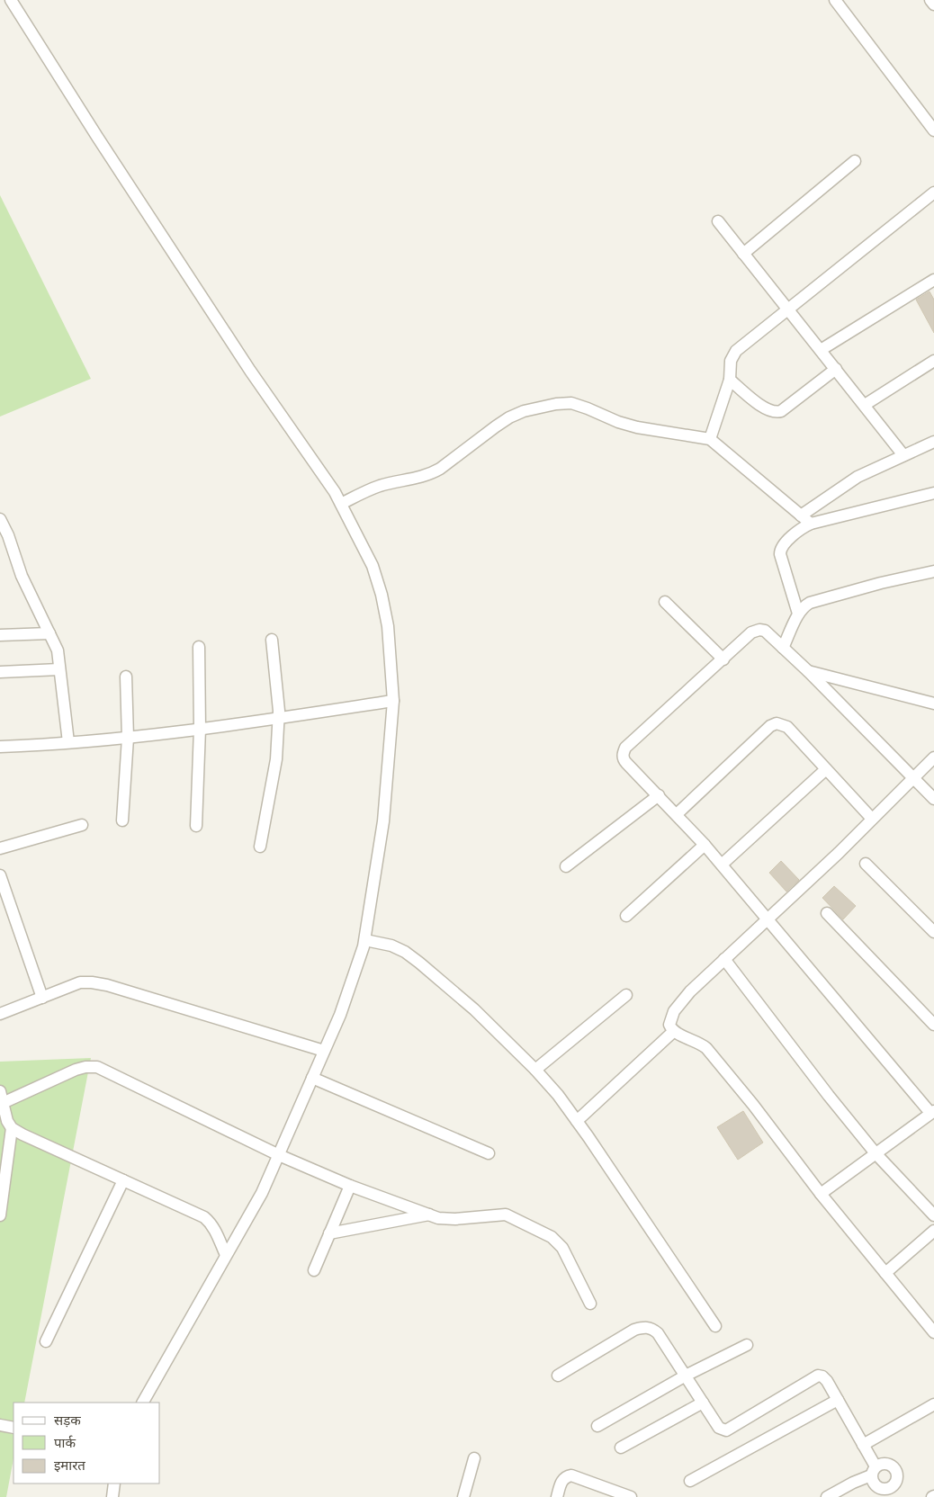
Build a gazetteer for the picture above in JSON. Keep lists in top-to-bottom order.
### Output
{
  "legend": ["सड़क", "पार्क", "इमारत"]
}
